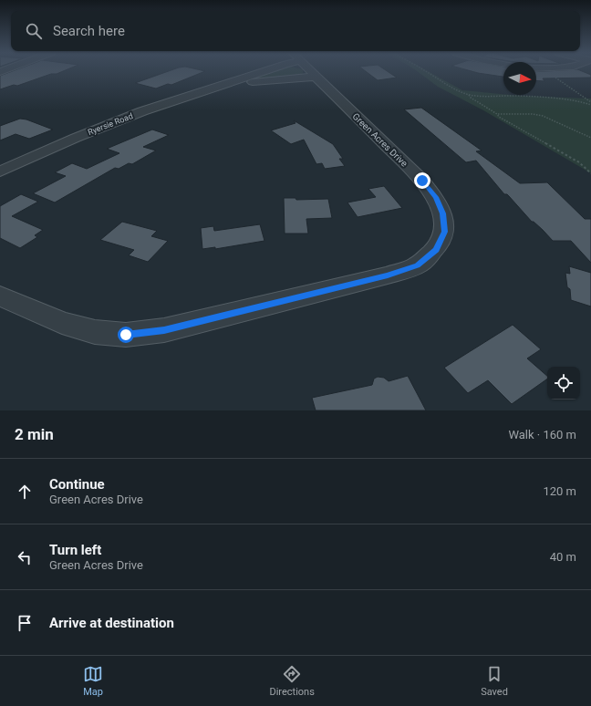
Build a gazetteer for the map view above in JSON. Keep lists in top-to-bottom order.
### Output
{
  "streets": {
    "street": ["Ryersie Road", "Green Acres Drive"]
  },
  "crossings": [
    ["Ryersie Road", "Green Acres Drive"]
  ],
  "north": "right",
  "page": {
    "search": "Search here",
    "heading": ["2 min", "Walk · 160 m"],
    "list": [
      ["Continue", "Green Acres Drive", "120 m"],
      ["Turn left", "Green Acres Drive", "40 m"],
      "Arrive at destination"
    ],
    "nav": ["Map", "Directions", "Saved"]
  }
}
